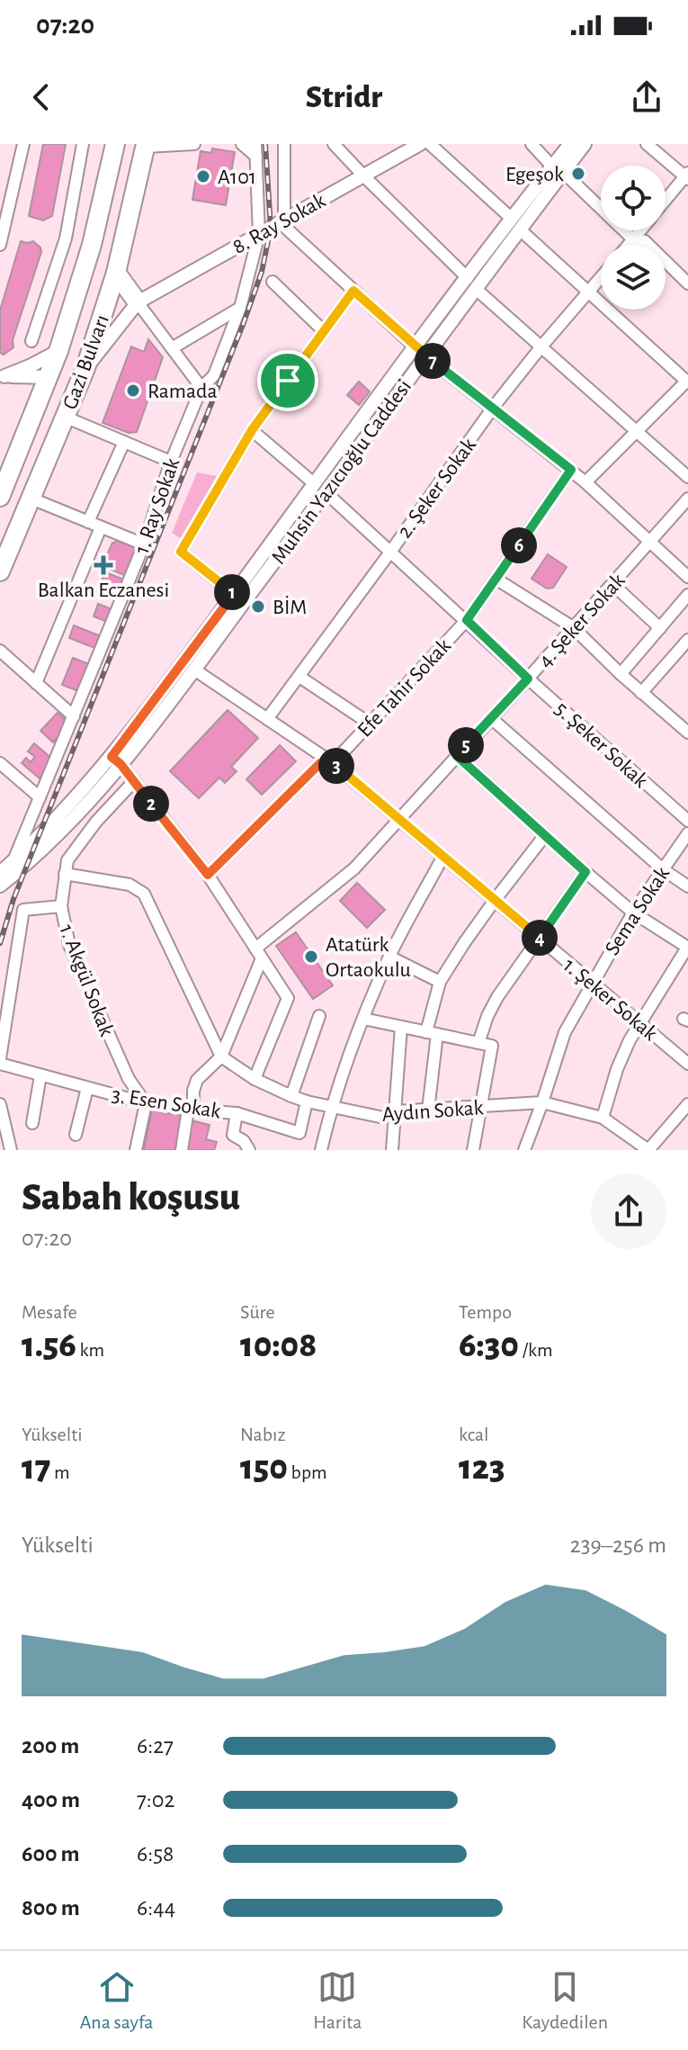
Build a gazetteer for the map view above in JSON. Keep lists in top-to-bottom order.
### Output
{
  "streets": {
    "highway": ["Gazi Bulvarı"],
    "street": [
      "8. Ray Sokak",
      "Muhsin Yazıcıoğlu Caddesi",
      "2. Şeker Sokak",
      "1. Ray Sokak",
      "4. Şeker Sokak",
      "Efe Tahir Sokak",
      "5. Şeker Sokak",
      "Sema Sokak",
      "1. Akgül Sokak",
      "1. Şeker Sokak",
      "3. Esen Sokak",
      "Aydın Sokak"
    ]
  },
  "crossings": [
    ["8. Ray Sokak", "1. Ray Sokak"],
    ["Muhsin Yazıcıoğlu Caddesi", "1. Ray Sokak"],
    ["Muhsin Yazıcıoğlu Caddesi", "5. Şeker Sokak"],
    ["Muhsin Yazıcıoğlu Caddesi", "1. Şeker Sokak"],
    ["2. Şeker Sokak", "5. Şeker Sokak"],
    ["2. Şeker Sokak", "1. Şeker Sokak"],
    ["4. Şeker Sokak", "5. Şeker Sokak"],
    ["4. Şeker Sokak", "1. Şeker Sokak"],
    ["Efe Tahir Sokak", "5. Şeker Sokak"],
    ["Efe Tahir Sokak", "1. Şeker Sokak"],
    ["Sema Sokak", "1. Şeker Sokak"],
    ["Sema Sokak", "Aydın Sokak"],
    ["1. Akgül Sokak", "3. Esen Sokak"],
    ["3. Esen Sokak", "Aydın Sokak"]
  ],
  "places": {
    "other": [
      "Egeşok",
      "A101",
      "Ramada",
      "BİM",
      "Atatürk Ortaokulu"
    ],
    "health": ["Balkan Eczanesi"]
  },
  "page": {
    "status": "07:20",
    "header": "Stridr",
    "pins": [
      "7",
      "6",
      "1",
      "5",
      "3",
      "2",
      "4"
    ],
    "heading": ["Sabah koşusu", "07:20"],
    "stats": [
      ["Mesafe", "1.56 km"],
      ["Süre", "10:08"],
      ["Tempo", "6:30 /km"],
      ["Yükselti", "17 m"],
      ["Nabız", "150 bpm"],
      ["kcal", "123"]
    ],
    "chart": ["Yükselti", "239–256 m"],
    "list": [
      {
        "name": "200 m",
        "note": "6:27"
      },
      {
        "name": "400 m",
        "note": "7:02"
      },
      {
        "name": "600 m",
        "note": "6:58"
      },
      {
        "name": "800 m",
        "note": "6:44"
      }
    ],
    "tabs": ["Ana sayfa", "Harita", "Kaydedilen"]
  }
}
